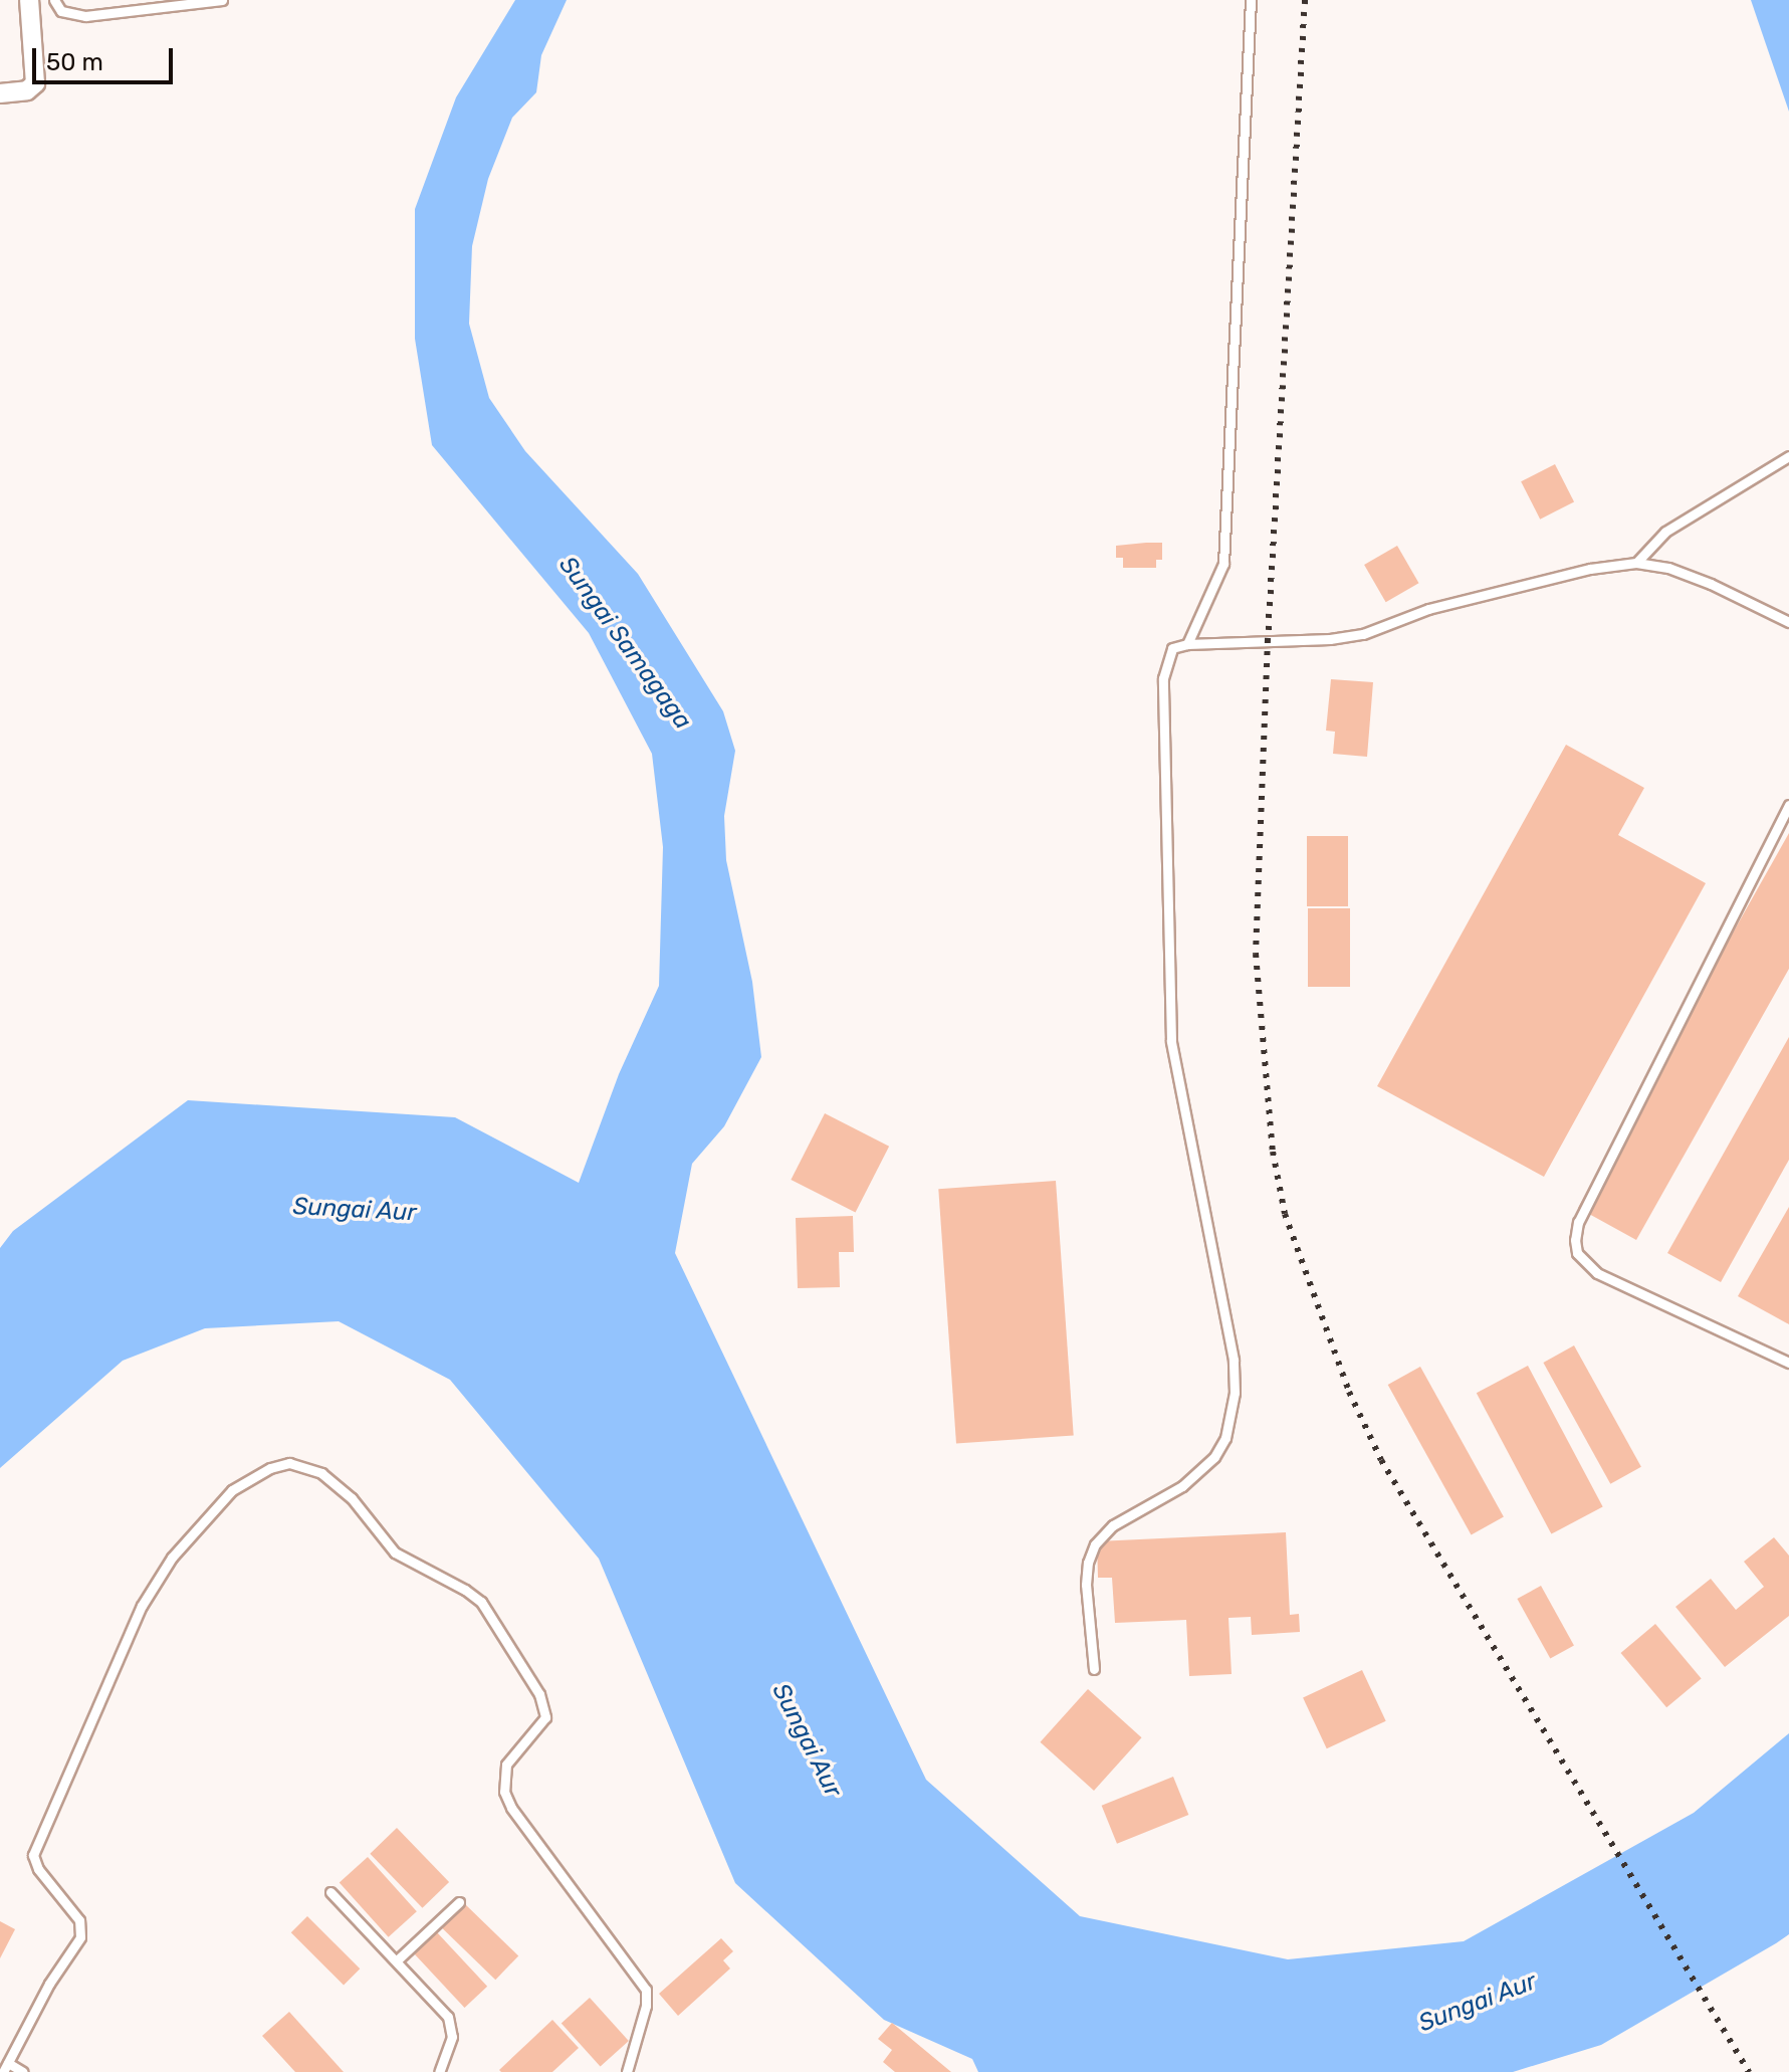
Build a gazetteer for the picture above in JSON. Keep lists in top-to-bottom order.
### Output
{
  "water": ["Sungai Samagaga", "Sungai Aur"],
  "scale_bar": "50 m"
}
